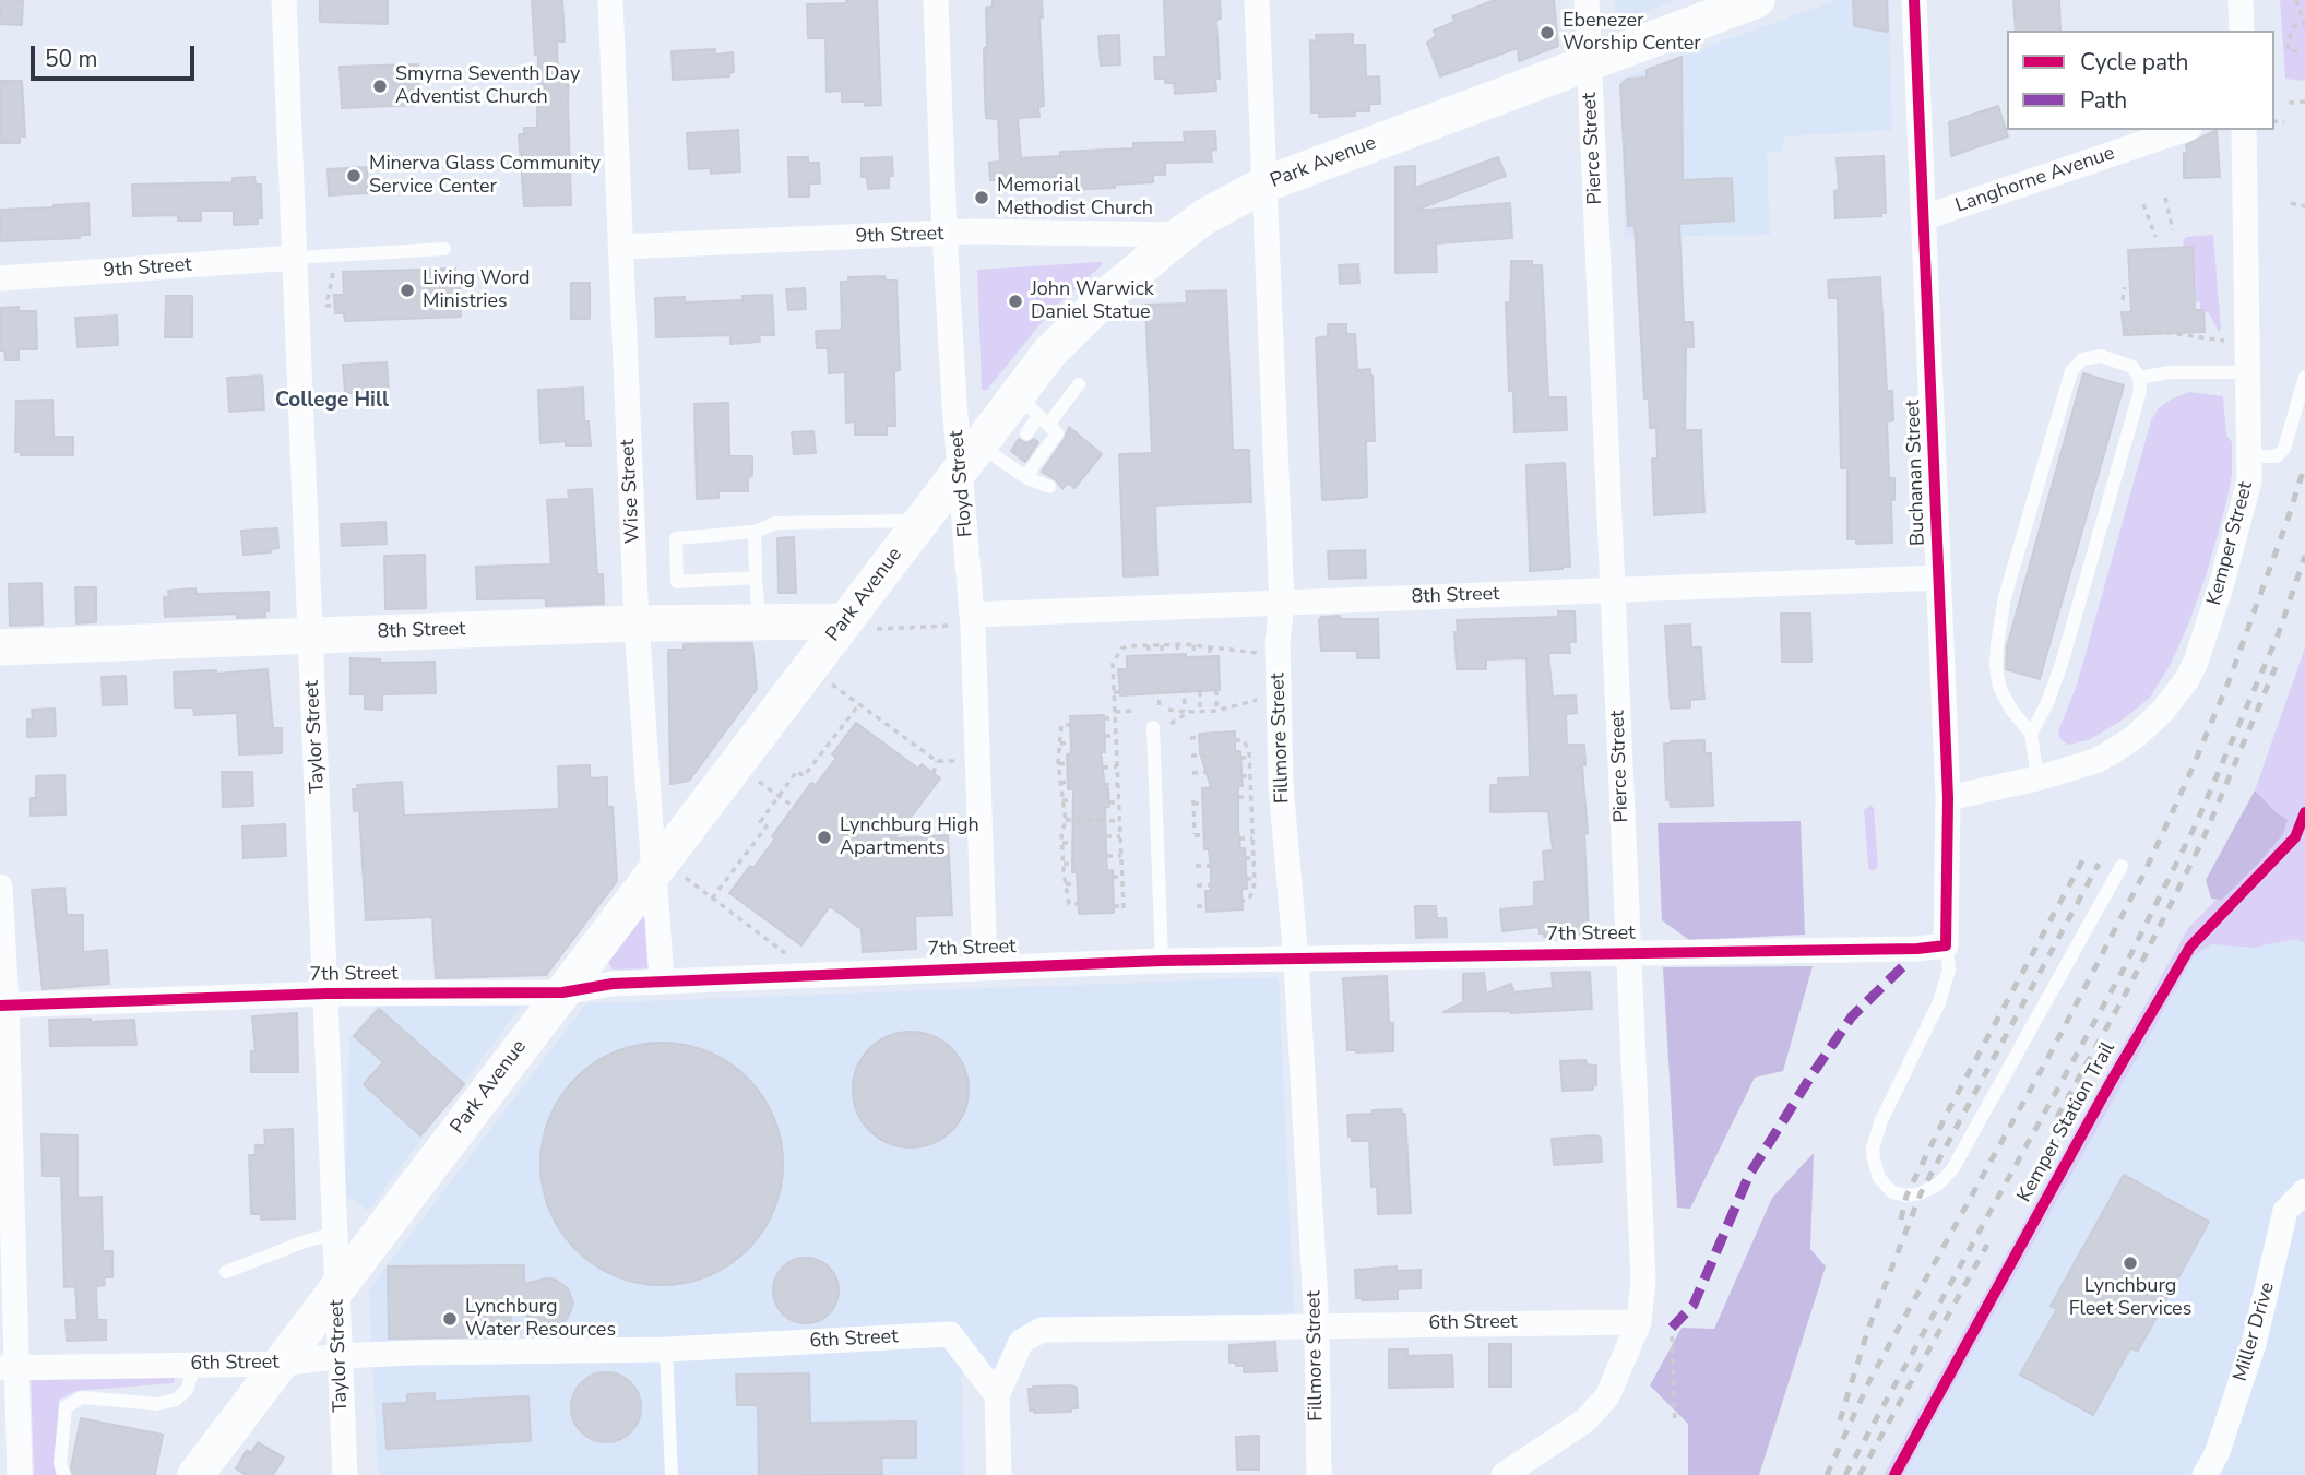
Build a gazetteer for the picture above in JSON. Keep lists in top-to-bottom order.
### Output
{
  "streets": {
    "main road": ["Park Avenue", "8th Street"],
    "street": [
      "Pierce Street",
      "Langhorne Avenue",
      "9th Street",
      "Buchanan Street",
      "Floyd Street",
      "Wise Street",
      "Kemper Street",
      "Taylor Street",
      "Fillmore Street",
      "7th Street",
      "6th Street",
      "Miller Drive"
    ],
    "cycle path": ["Kemper Station Trail"]
  },
  "crossings": [
    ["Pierce Street", "Park Avenue"],
    ["Pierce Street", "8th Street"],
    ["Pierce Street", "7th Street"],
    ["Pierce Street", "6th Street"],
    ["Park Avenue", "9th Street"],
    ["Park Avenue", "Floyd Street"],
    ["Park Avenue", "Wise Street"],
    ["Park Avenue", "8th Street"],
    ["Park Avenue", "Taylor Street"],
    ["Park Avenue", "Fillmore Street"],
    ["Park Avenue", "7th Street"],
    ["Park Avenue", "6th Street"],
    ["Langhorne Avenue", "Buchanan Street"],
    ["9th Street", "Floyd Street"],
    ["9th Street", "Wise Street"],
    ["9th Street", "Taylor Street"],
    ["Buchanan Street", "Kemper Street"],
    ["Buchanan Street", "8th Street"],
    ["Buchanan Street", "7th Street"],
    ["Floyd Street", "8th Street"],
    ["Floyd Street", "7th Street"],
    ["Wise Street", "8th Street"],
    ["Wise Street", "7th Street"],
    ["8th Street", "Taylor Street"],
    ["8th Street", "Fillmore Street"],
    ["Taylor Street", "7th Street"],
    ["Taylor Street", "6th Street"],
    ["Fillmore Street", "7th Street"],
    ["Fillmore Street", "6th Street"]
  ],
  "districts": ["College Hill"],
  "places": [
    "Ebenezer Worship Center",
    "Smyrna Seventh Day Adventist Church",
    "Minerva Glass Community Service Center",
    "Memorial Methodist Church",
    "Living Word Ministries",
    "John Warwick Daniel Statue",
    "Lynchburg High Apartments",
    "Lynchburg Fleet Services",
    "Lynchburg Water Resources"
  ],
  "legend": ["Cycle path", "Path"],
  "scale_bar": "50 m"
}
